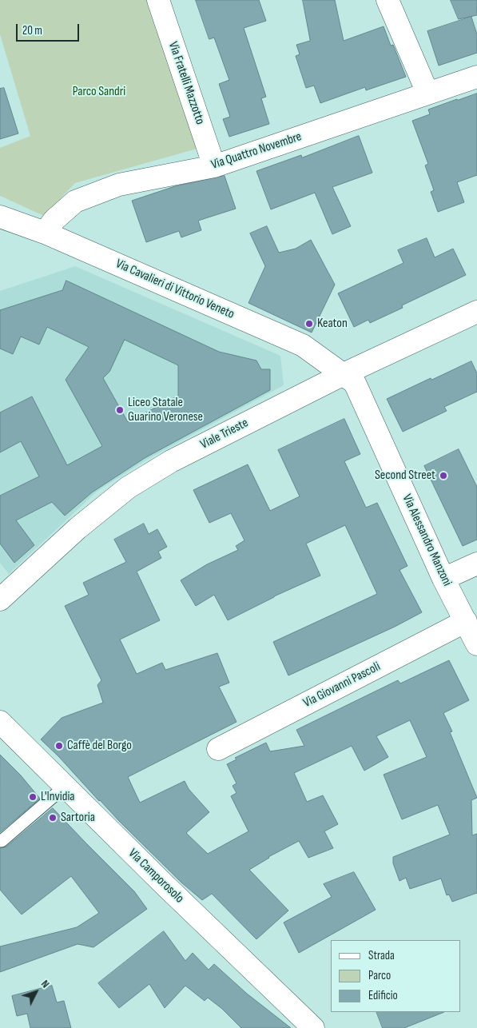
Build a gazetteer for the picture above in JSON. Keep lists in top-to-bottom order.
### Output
{
  "streets": {
    "street": [
      "Via Fratelli Mazzotto",
      "Via Quattro Novembre",
      "Via Cavalieri di Vittorio Veneto",
      "Viale Trieste",
      "Via Alessandro Manzoni",
      "Via Giovanni Pascoli",
      "Via Camporosolo"
    ]
  },
  "crossings": [
    ["Via Fratelli Mazzotto", "Via Quattro Novembre"],
    ["Via Quattro Novembre", "Via Cavalieri di Vittorio Veneto"],
    ["Via Cavalieri di Vittorio Veneto", "Viale Trieste"],
    ["Via Cavalieri di Vittorio Veneto", "Via Alessandro Manzoni"],
    ["Viale Trieste", "Via Alessandro Manzoni"],
    ["Via Alessandro Manzoni", "Via Giovanni Pascoli"]
  ],
  "parks": ["Parco Sandri"],
  "places": [
    "Keaton",
    "Liceo Statale Guarino Veronese",
    "Second Street",
    "Caffè del Borgo",
    "L'Invidia",
    "Sartoria"
  ],
  "legend": ["Strada", "Parco", "Edificio"],
  "scale_bar": "20 m",
  "north": "top right"
}
